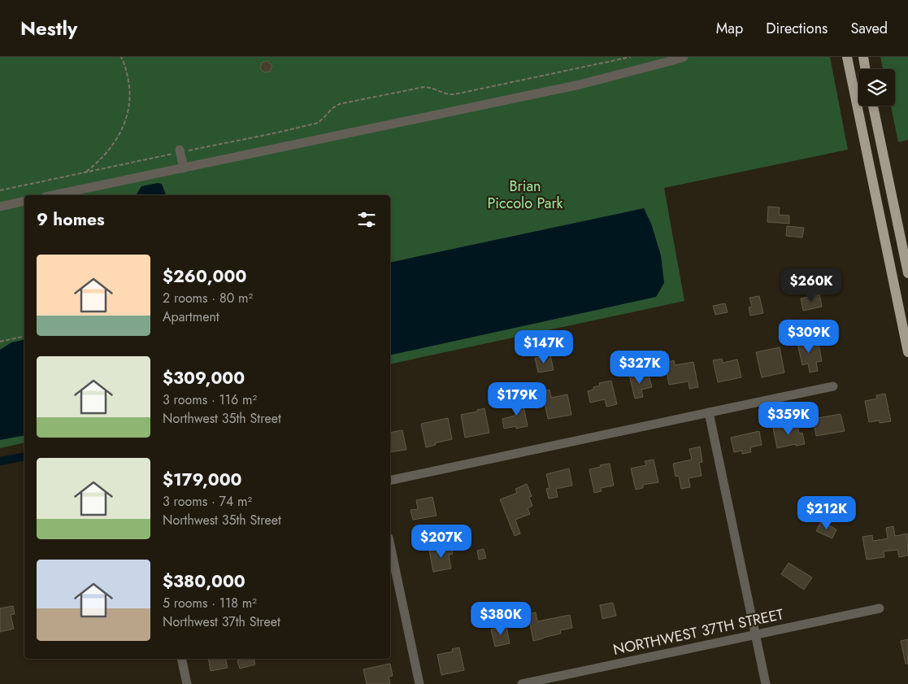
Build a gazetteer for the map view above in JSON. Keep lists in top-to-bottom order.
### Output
{
  "streets": {
    "street": ["NORTHWEST 37TH STREET"]
  },
  "parks": ["Brian Piccolo Park"],
  "page": {
    "header": "Nestly",
    "nav": ["Map", "Directions", "Saved"],
    "heading": "9 homes",
    "list": [
      {
        "name": "$260,000",
        "note": "2 rooms · 80 m² · Apartment"
      },
      {
        "name": "$309,000",
        "note": "3 rooms · 116 m² · Northwest 35th Street"
      },
      {
        "name": "$179,000",
        "note": "3 rooms · 74 m² · Northwest 35th Street"
      },
      {
        "name": "$380,000",
        "note": "5 rooms · 118 m² · Northwest 37th Street"
      }
    ],
    "price": [
      "$260K",
      "$309K",
      "$147K",
      "$327K",
      "$179K",
      "$359K",
      "$212K",
      "$207K",
      "$380K"
    ]
  }
}
